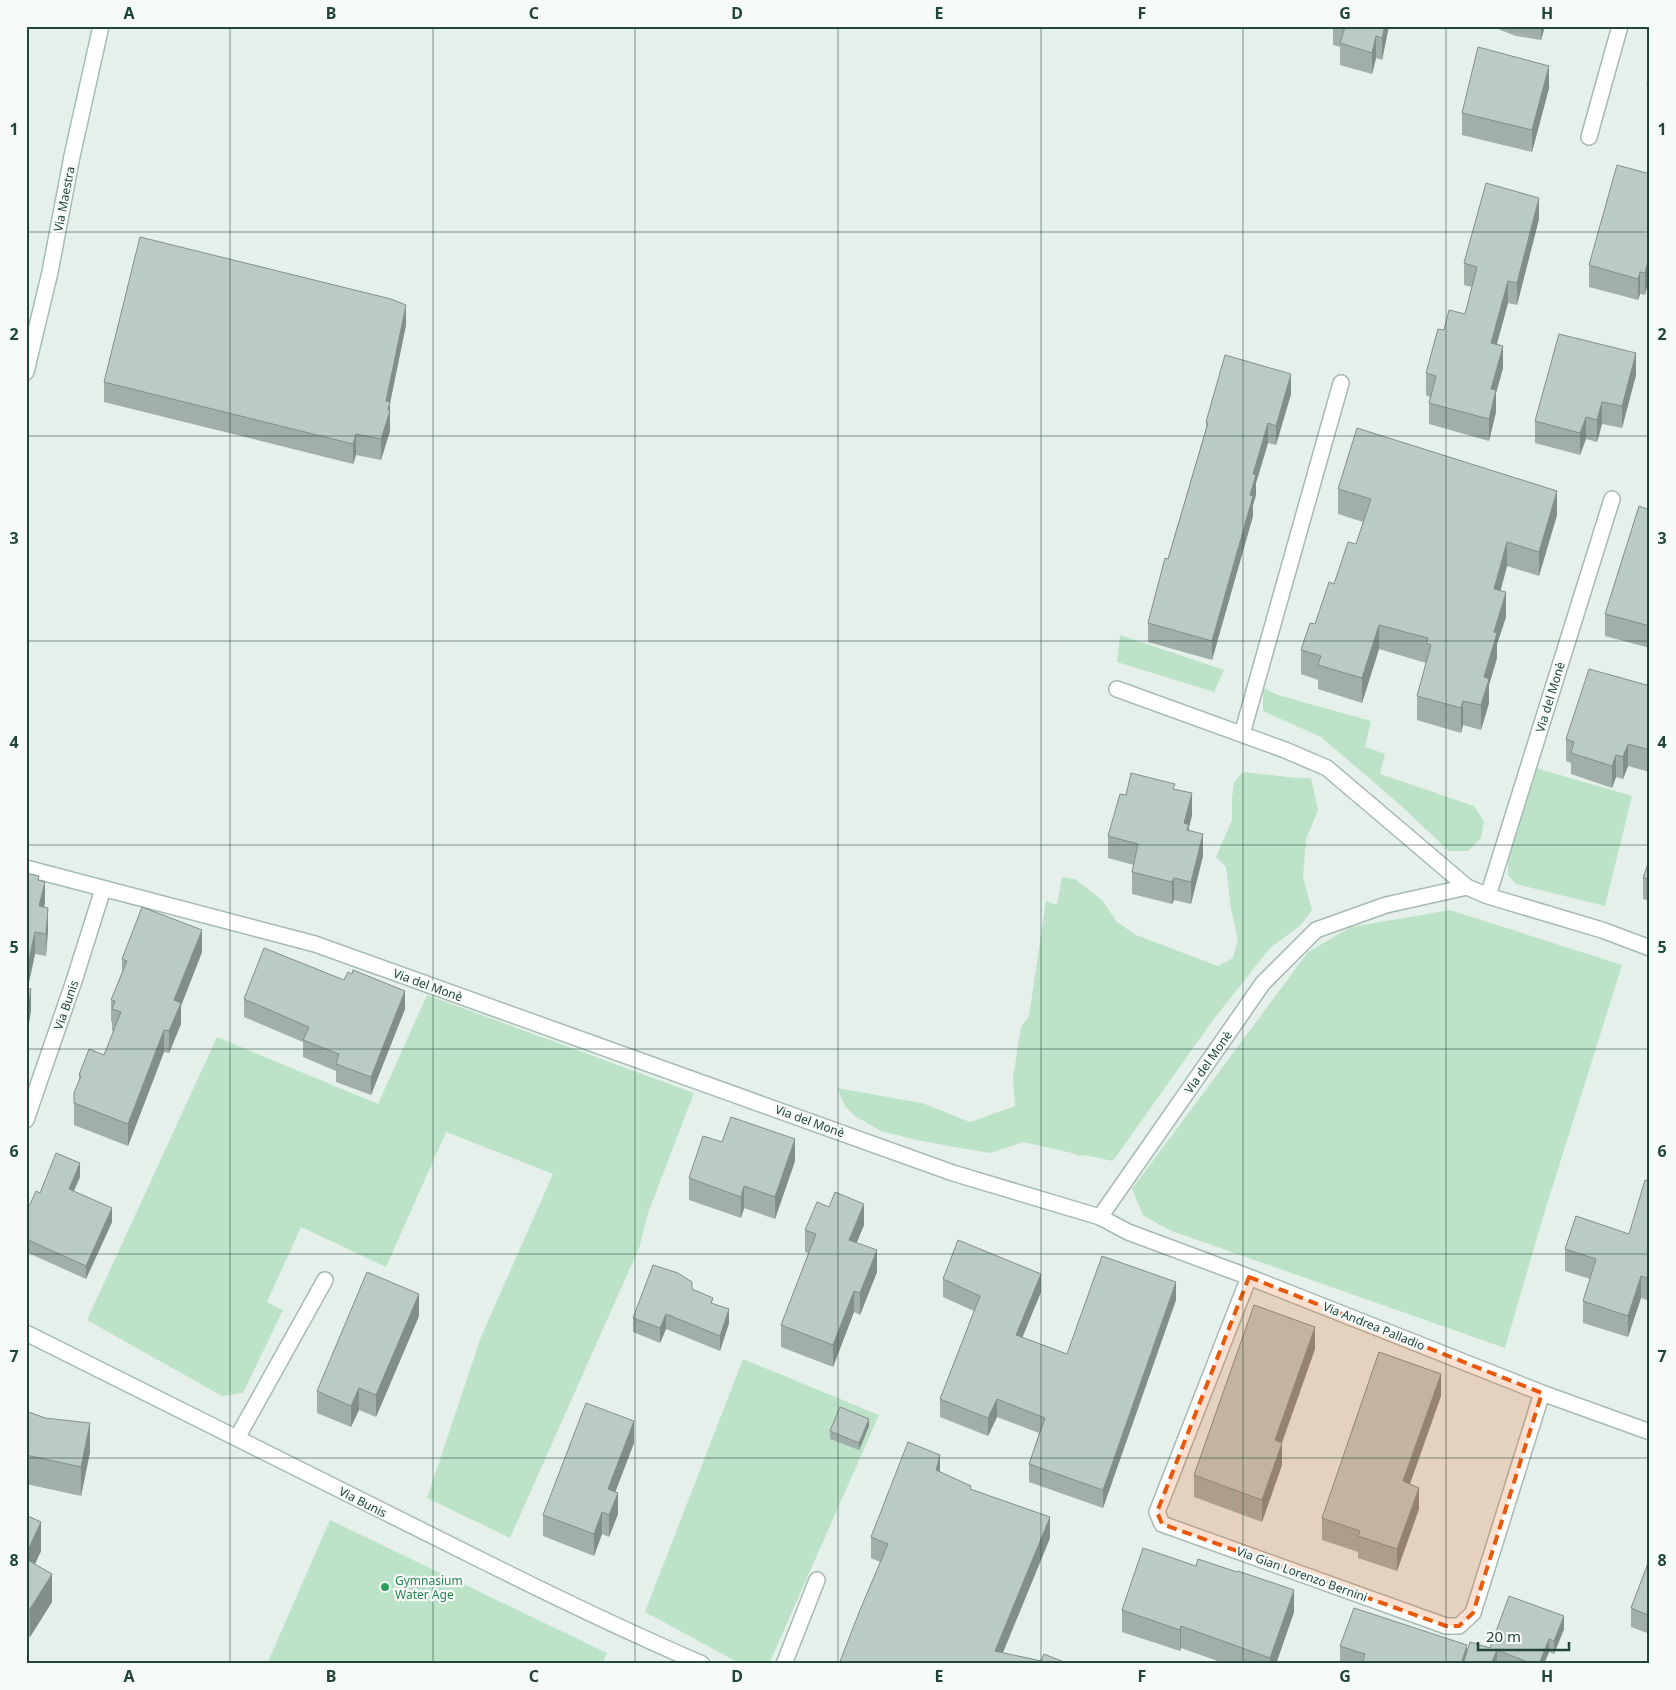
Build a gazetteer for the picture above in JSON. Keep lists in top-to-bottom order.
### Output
{
  "streets": {
    "street": [
      "Via Maestra",
      "Via del Monè",
      "Via Bunis",
      "Via Andrea Palladio",
      "Via Gian Lorenzo Bernini"
    ]
  },
  "crossings": [
    ["Via del Monè", "Via Bunis"],
    ["Via del Monè", "Via Andrea Palladio"],
    ["Via Andrea Palladio", "Via Gian Lorenzo Bernini"]
  ],
  "places": ["Gymnasium Water Age"],
  "scale_bar": "20 m",
  "grid": {
    "columns": [
      "A",
      "B",
      "C",
      "D",
      "E",
      "F",
      "G",
      "H"
    ],
    "rows": [
      "1",
      "2",
      "3",
      "4",
      "5",
      "6",
      "7",
      "8"
    ]
  }
}
